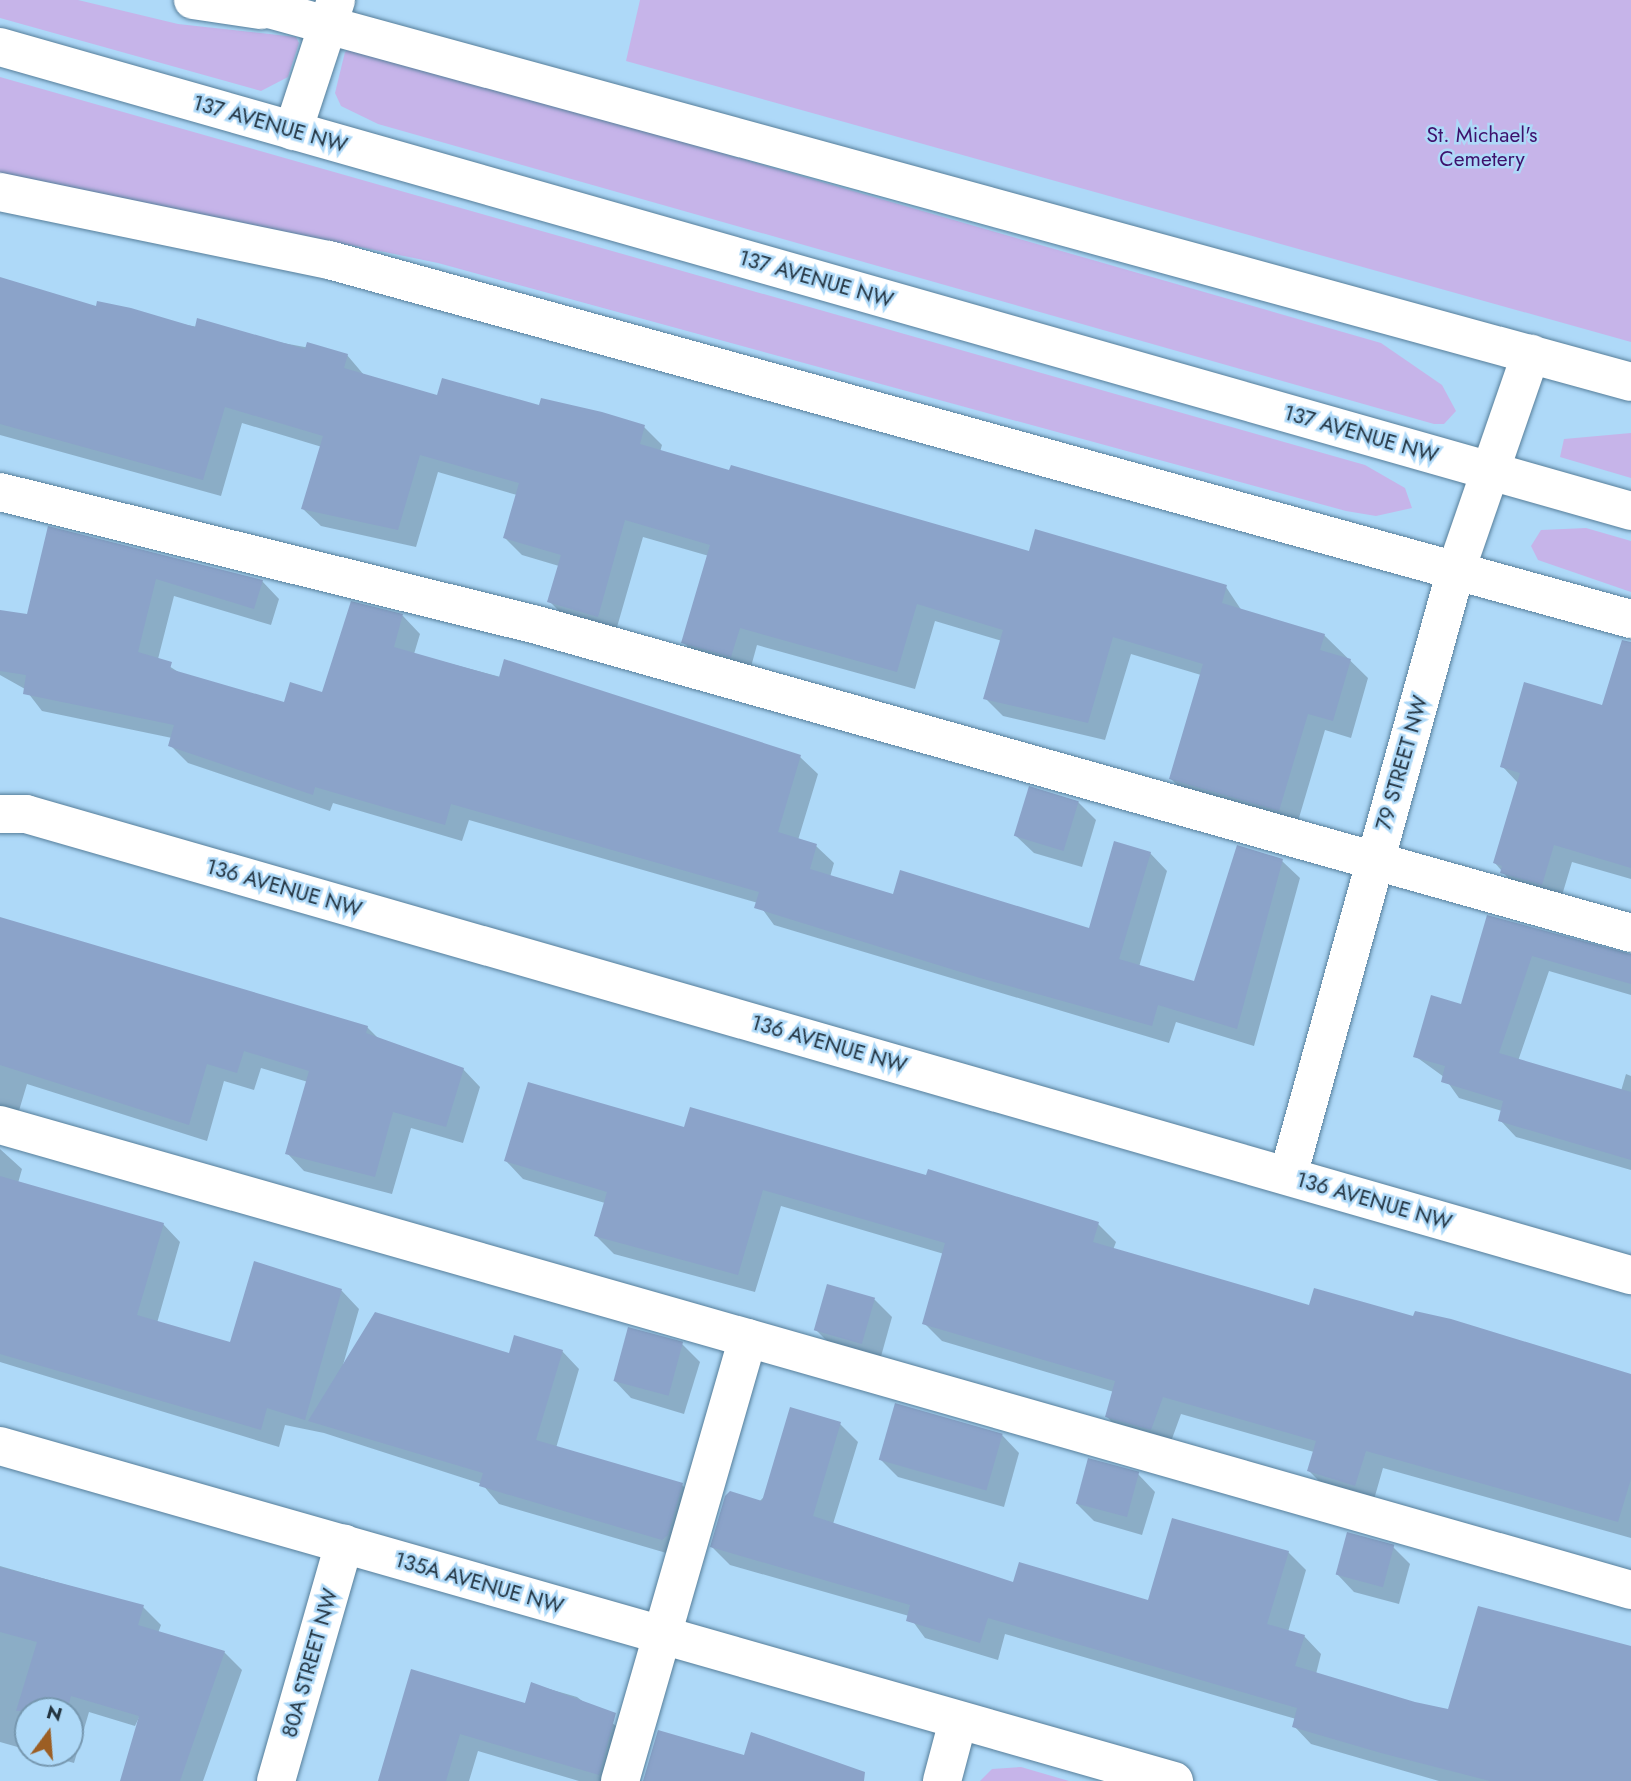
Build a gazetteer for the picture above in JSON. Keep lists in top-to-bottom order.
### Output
{
  "streets": {
    "street": [
      "137 AVENUE NW",
      "79 STREET NW",
      "136 AVENUE NW",
      "135A AVENUE NW",
      "80A STREET NW"
    ]
  },
  "crossings": [
    ["137 AVENUE NW", "79 STREET NW"],
    ["79 STREET NW", "136 AVENUE NW"],
    ["135A AVENUE NW", "80A STREET NW"]
  ],
  "parks": ["St. Michael's Cemetery"],
  "north": "top"
}
